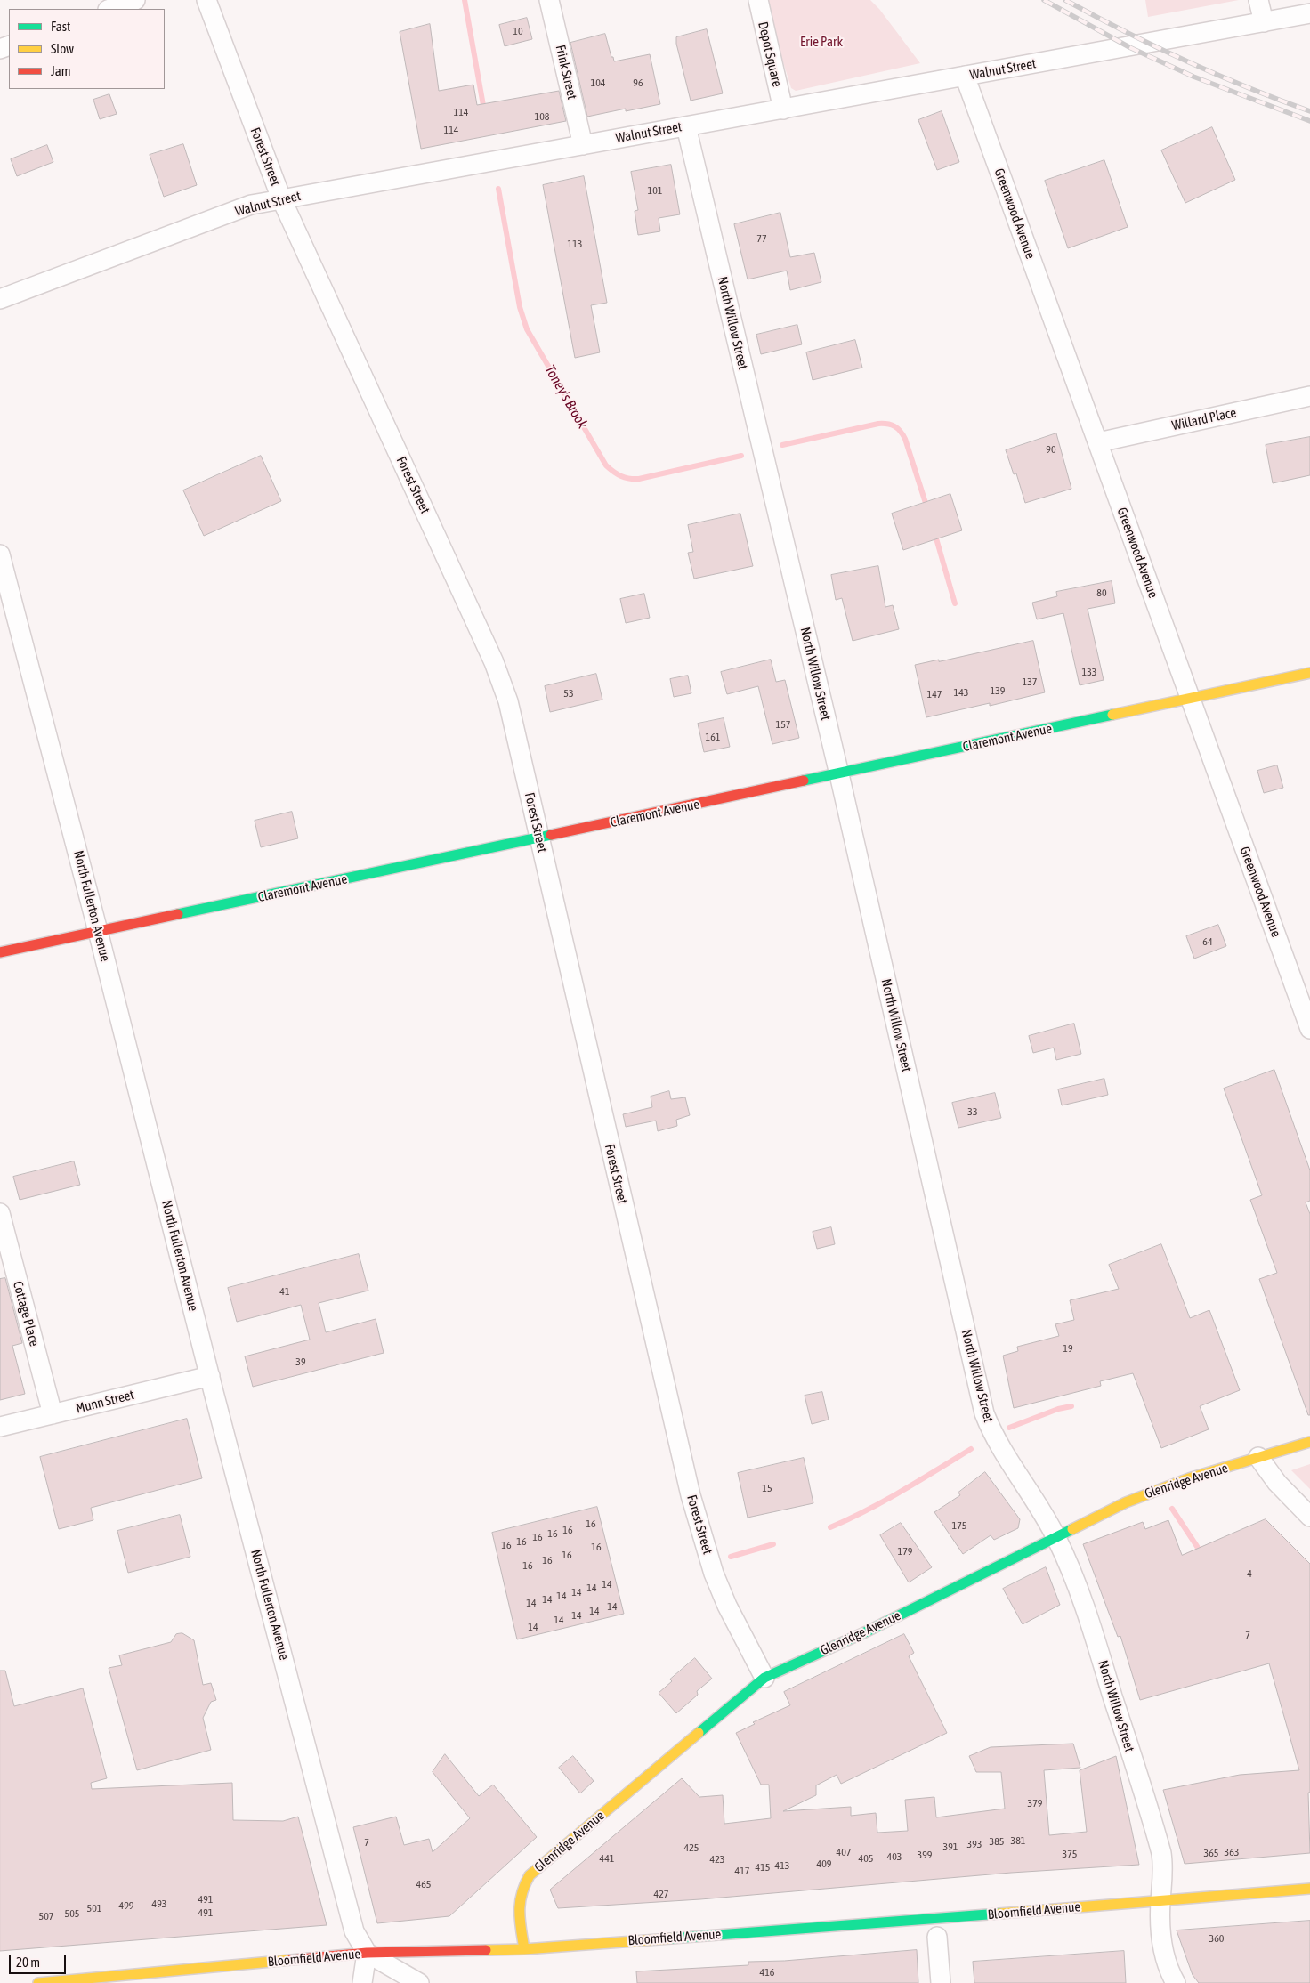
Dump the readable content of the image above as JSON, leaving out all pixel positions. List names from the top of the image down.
{
  "streets": {
    "street": [
      "Depot Square",
      "Walnut Street",
      "Frink Street",
      "Forest Street",
      "Greenwood Avenue",
      "North Willow Street",
      "Willard Place",
      "Claremont Avenue",
      "North Fullerton Avenue",
      "Cottage Place",
      "Munn Street",
      "Glenridge Avenue",
      "Bloomfield Avenue"
    ]
  },
  "crossings": [
    ["Depot Square", "Walnut Street"],
    ["Walnut Street", "Frink Street"],
    ["Walnut Street", "Forest Street"],
    ["Walnut Street", "Greenwood Avenue"],
    ["Walnut Street", "North Willow Street"],
    ["Forest Street", "Claremont Avenue"],
    ["Forest Street", "Glenridge Avenue"],
    ["Greenwood Avenue", "Willard Place"],
    ["Greenwood Avenue", "Claremont Avenue"],
    ["North Willow Street", "Claremont Avenue"],
    ["North Willow Street", "Glenridge Avenue"],
    ["North Willow Street", "Bloomfield Avenue"],
    ["Claremont Avenue", "North Fullerton Avenue"],
    ["North Fullerton Avenue", "Munn Street"],
    ["North Fullerton Avenue", "Bloomfield Avenue"],
    ["Cottage Place", "Munn Street"],
    ["Glenridge Avenue", "Bloomfield Avenue"]
  ],
  "water": ["Toney's Brook"],
  "parks": ["Erie Park"],
  "house_numbers": [
    "10",
    "104",
    "96",
    "114",
    "108",
    "114",
    "101",
    "77",
    "113",
    "90",
    "80",
    "133",
    "137",
    "139",
    "143",
    "53",
    "147",
    "157",
    "161",
    "64",
    "33",
    "41",
    "19",
    "39",
    "15",
    "16",
    "175",
    "16",
    "16",
    "16",
    "16",
    "16",
    "16",
    "179",
    "16",
    "16",
    "16",
    "4",
    "14",
    "14",
    "14",
    "14",
    "14",
    "14",
    "14",
    "14",
    "14",
    "14",
    "14",
    "7",
    "379",
    "381",
    "385",
    "7",
    "393",
    "391",
    "425",
    "407",
    "363",
    "365",
    "375",
    "399",
    "403",
    "441",
    "405",
    "423",
    "409",
    "413",
    "415",
    "417",
    "465",
    "427",
    "491",
    "493",
    "499",
    "501",
    "491",
    "505",
    "507",
    "360",
    "416"
  ],
  "legend": ["Fast", "Slow", "Jam"],
  "scale_bar": "20 m"
}
